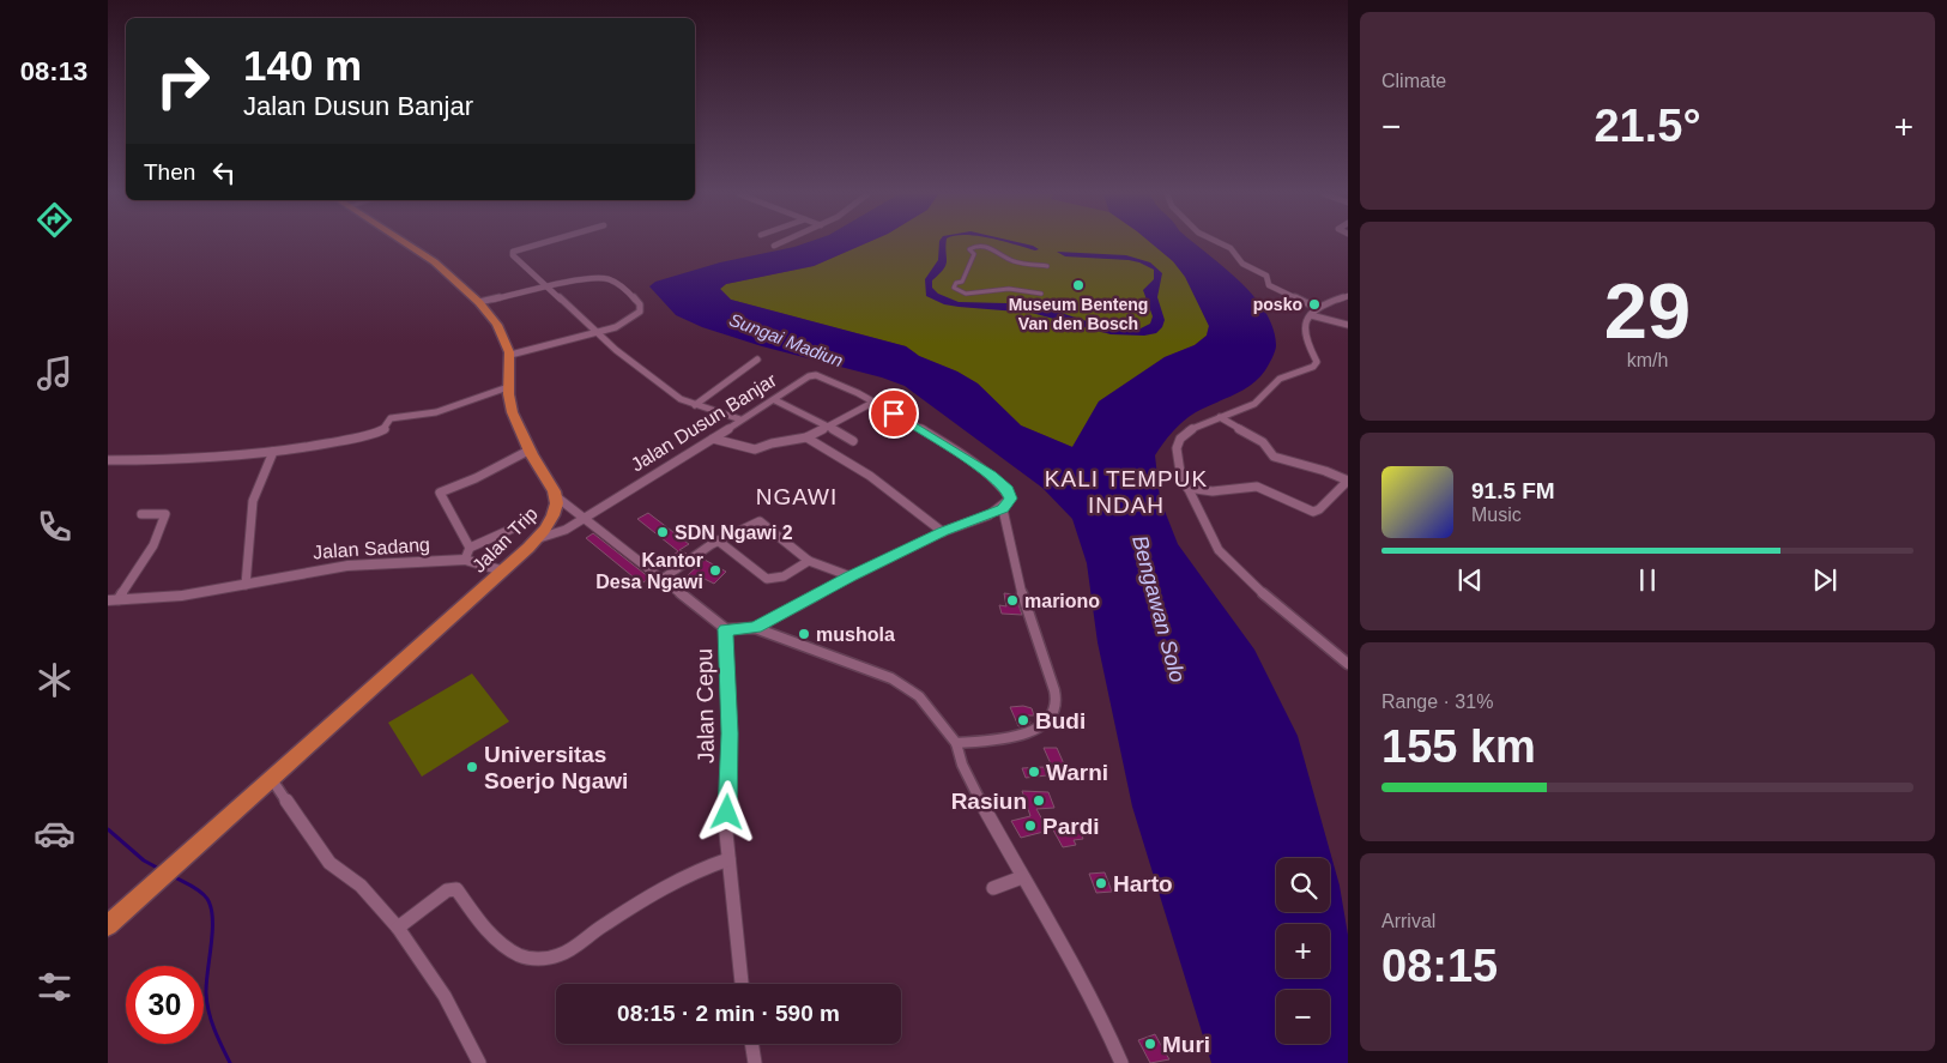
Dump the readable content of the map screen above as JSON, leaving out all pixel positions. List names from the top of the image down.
{
  "streets": {
    "highway": ["Jalan Trip"],
    "main road": ["Jalan Sadang"],
    "street": ["Jalan Dusun Banjar", "Jalan Cepu"]
  },
  "crossings": [
    ["Jalan Dusun Banjar", "Jalan Trip"],
    ["Jalan Dusun Banjar", "Jalan Cepu"],
    ["Jalan Trip", "Jalan Sadang"],
    ["Jalan Trip", "Jalan Cepu"]
  ],
  "districts": ["KALI TEMPUK INDAH", "NGAWI"],
  "water": ["Sungai Madiun", "Bengawan Solo"],
  "places": [
    "Museum Benteng Van den Bosch",
    "posko",
    "SDN Ngawi 2",
    "Kantor Desa Ngawi",
    "mariono",
    "mushola",
    "Budi",
    "Universitas Soerjo Ngawi",
    "Warni",
    "Rasiun",
    "Pardi",
    "Harto",
    "Muri"
  ],
  "page": {
    "tabs": "08:13",
    "tile": [
      "Climate",
      ["29", "km/h"],
      ["Range · 31%", "155 km"],
      ["Arrival", "08:15"]
    ],
    "turn": ["140 m", "Jalan Dusun Banjar"],
    "heat": ["−", "21.5°", "+"],
    "then": "Then",
    "song": ["91.5 FM", "Music"],
    "map_buttons": ["+", "−"],
    "limit": "30",
    "trip": "08:15 · 2 min · 590 m"
  }
}
